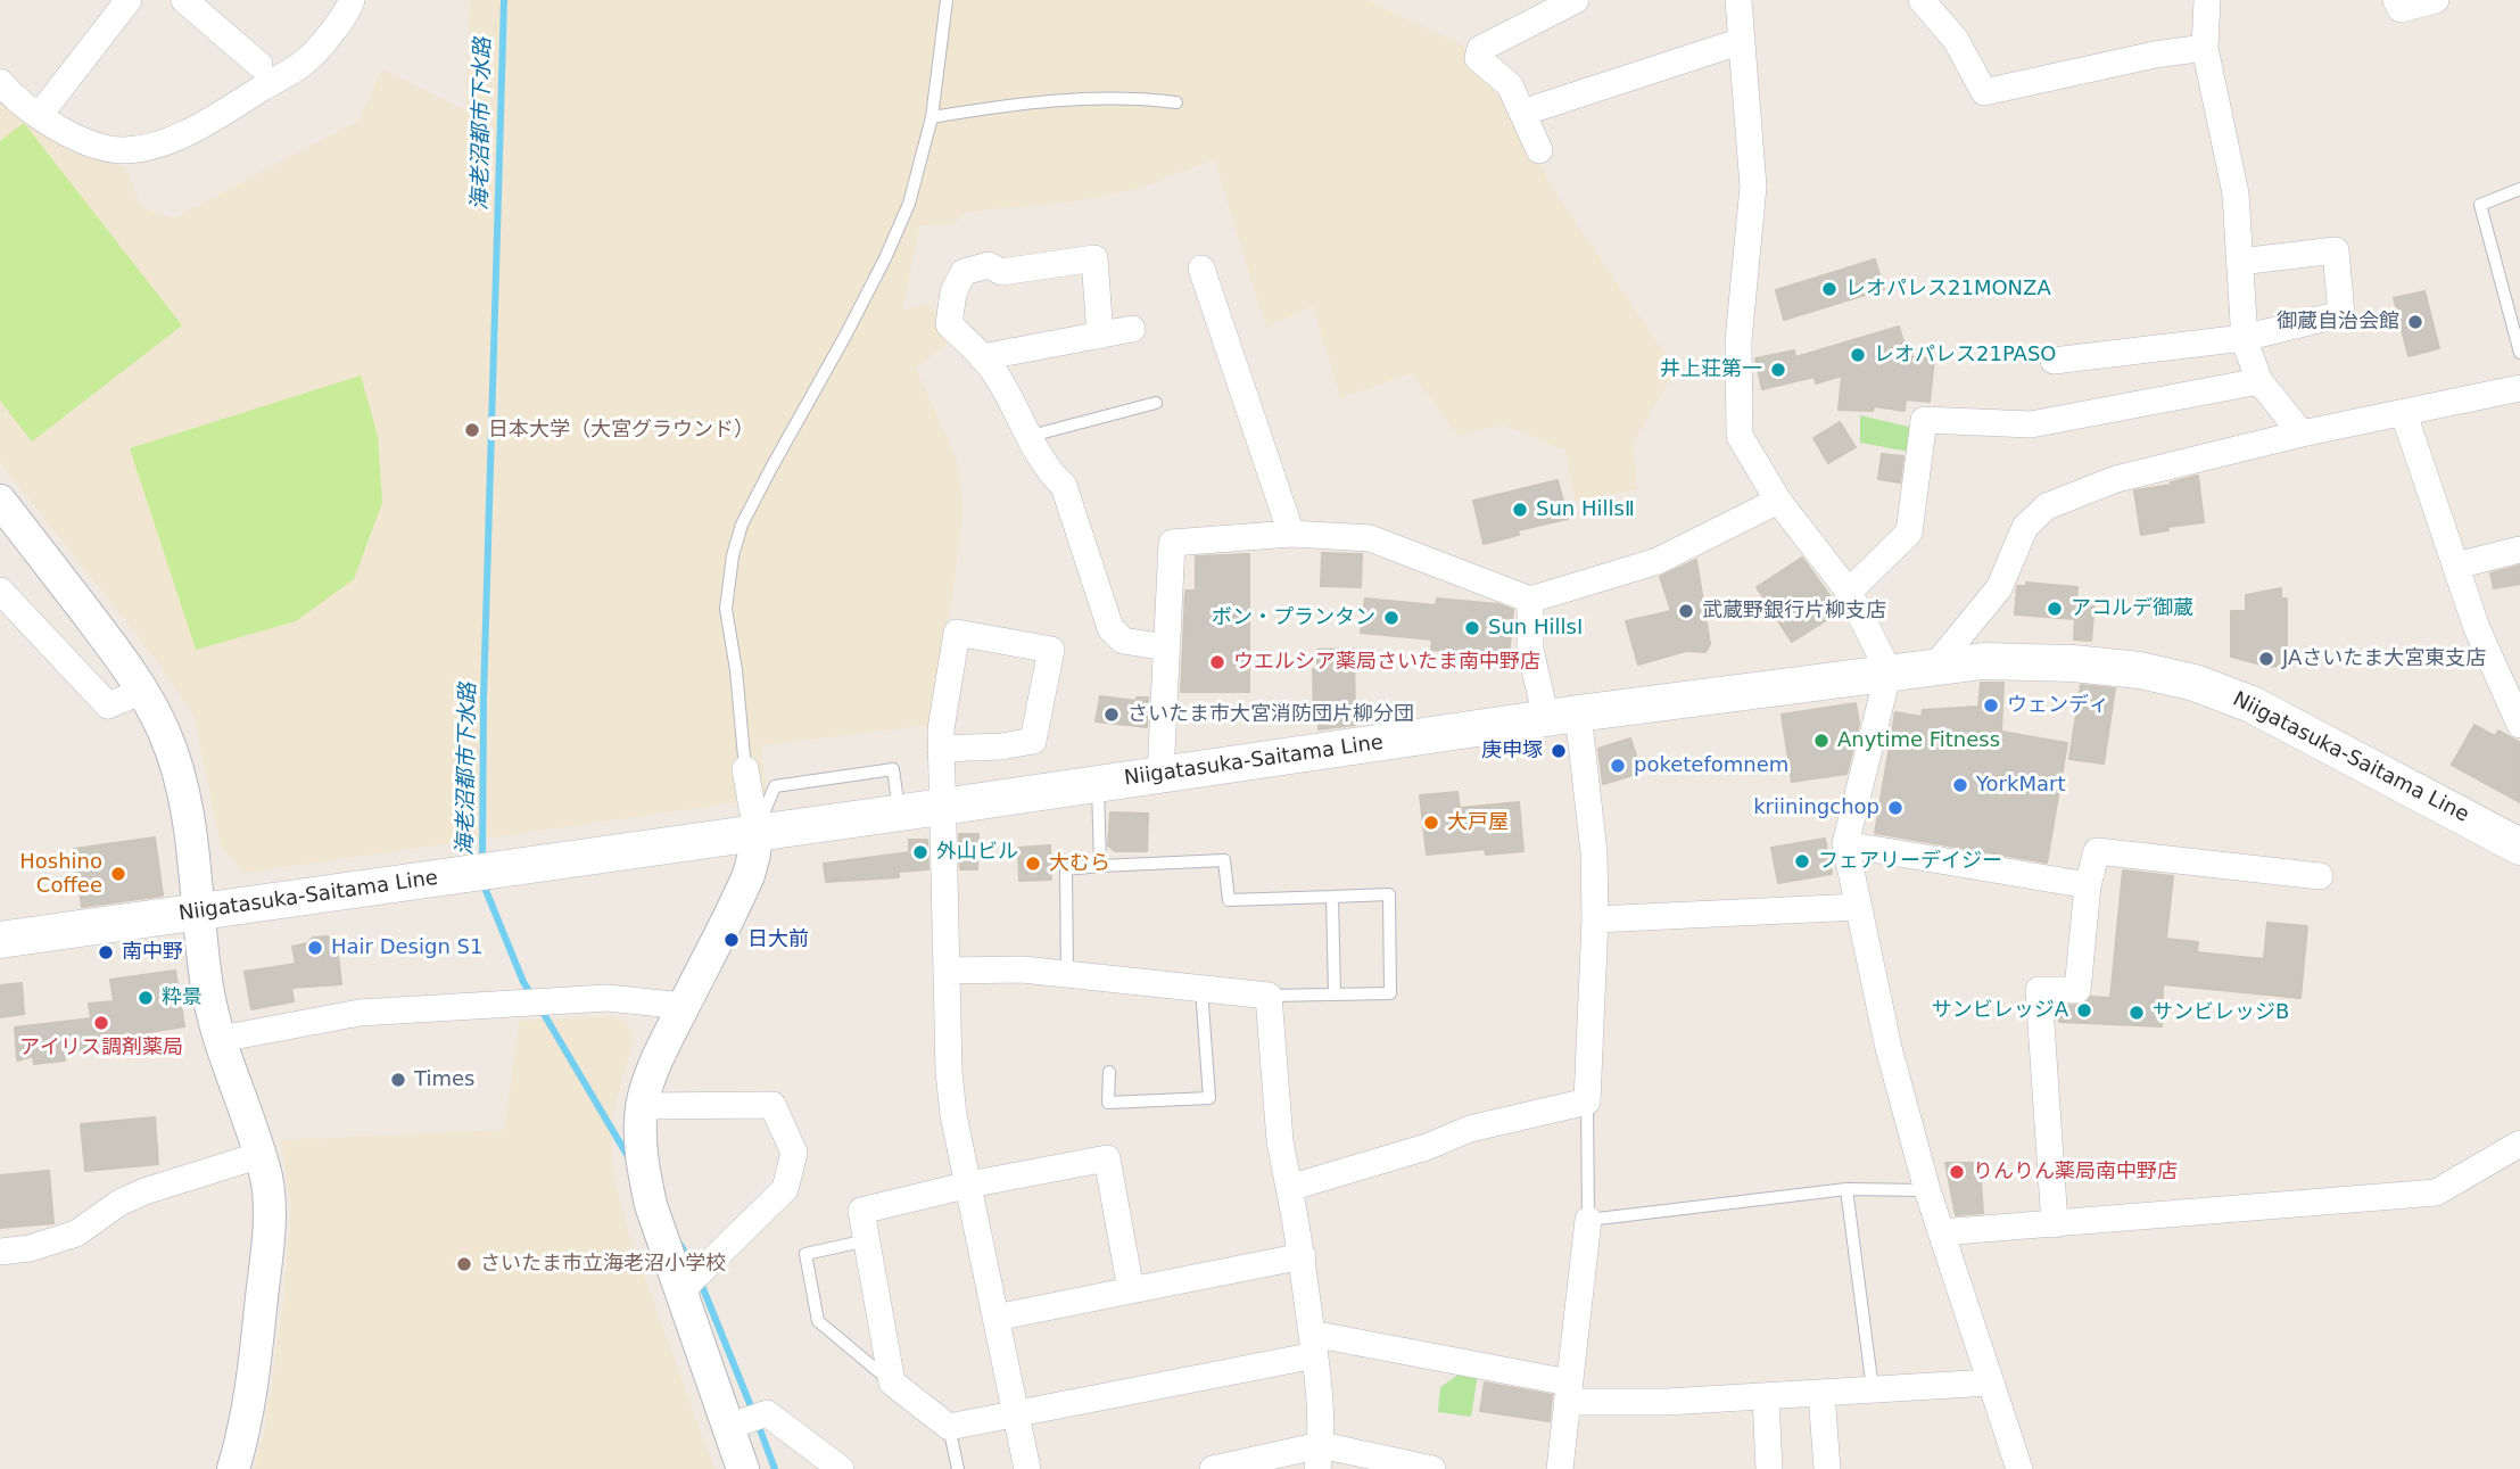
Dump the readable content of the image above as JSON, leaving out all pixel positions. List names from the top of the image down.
{
  "streets": {
    "main road": ["Niigatasuka-Saitama Line"]
  },
  "water": ["海老沼都市下水路"],
  "places": [
    "レオパレス21MONZA",
    "御蔵自治会館",
    "レオパレス21PASO",
    "井上荘第一",
    "日本大学（大宮グラウンド）",
    "Sun HillsⅡ",
    "アコルデ御蔵",
    "武蔵野銀行片柳支店",
    "ボン・プランタン",
    "Sun HillsⅠ",
    "JAさいたま大宮東支店",
    "ウエルシア薬局さいたま南中野店",
    "ウェンディ",
    "さいたま市大宮消防団片柳分団",
    "Anytime Fitness",
    "庚申塚",
    "poketefomnem",
    "YorkMart",
    "kriiningchop",
    "大戸屋",
    "外山ビル",
    "フェアリーデイジー",
    "大むら",
    "Hoshino Coffee",
    "日大前",
    "Hair Design S1",
    "南中野",
    "粋景",
    "サンビレッジA",
    "サンビレッジB",
    "アイリス調剤薬局",
    "Times",
    "りんりん薬局南中野店",
    "さいたま市立海老沼小学校"
  ]
}
